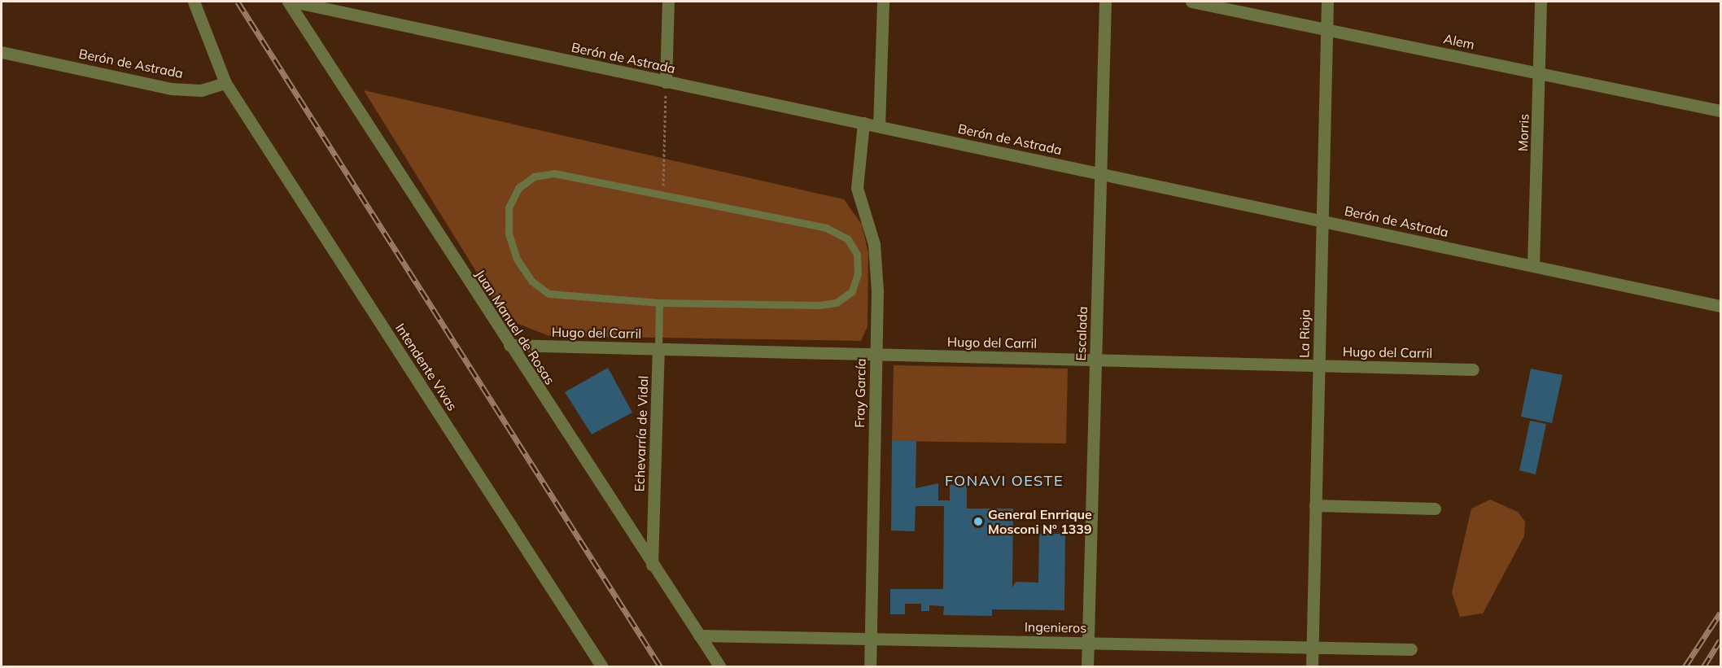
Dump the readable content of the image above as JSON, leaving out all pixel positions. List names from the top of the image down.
{
  "streets": {
    "street": [
      "Alem",
      "Berón de Astrada",
      "Morris",
      "Juan Manuel de Rosas",
      "Hugo del Carril",
      "Escalada",
      "La Rioja",
      "Intendente Vivas",
      "Fray García",
      "Echevarría de Vidal",
      "Ingenieros"
    ]
  },
  "crossings": [
    ["Alem", "Morris"],
    ["Alem", "La Rioja"],
    ["Berón de Astrada", "Morris"],
    ["Berón de Astrada", "Escalada"],
    ["Berón de Astrada", "La Rioja"],
    ["Berón de Astrada", "Intendente Vivas"],
    ["Berón de Astrada", "Fray García"],
    ["Juan Manuel de Rosas", "Hugo del Carril"],
    ["Juan Manuel de Rosas", "Echevarría de Vidal"],
    ["Juan Manuel de Rosas", "Ingenieros"],
    ["Hugo del Carril", "Escalada"],
    ["Hugo del Carril", "La Rioja"],
    ["Hugo del Carril", "Fray García"],
    ["Hugo del Carril", "Echevarría de Vidal"],
    ["Escalada", "Ingenieros"],
    ["La Rioja", "Ingenieros"],
    ["Fray García", "Ingenieros"]
  ],
  "districts": ["FONAVI OESTE"],
  "places": ["General Enrrique Mosconi Nº 1339"]
}
